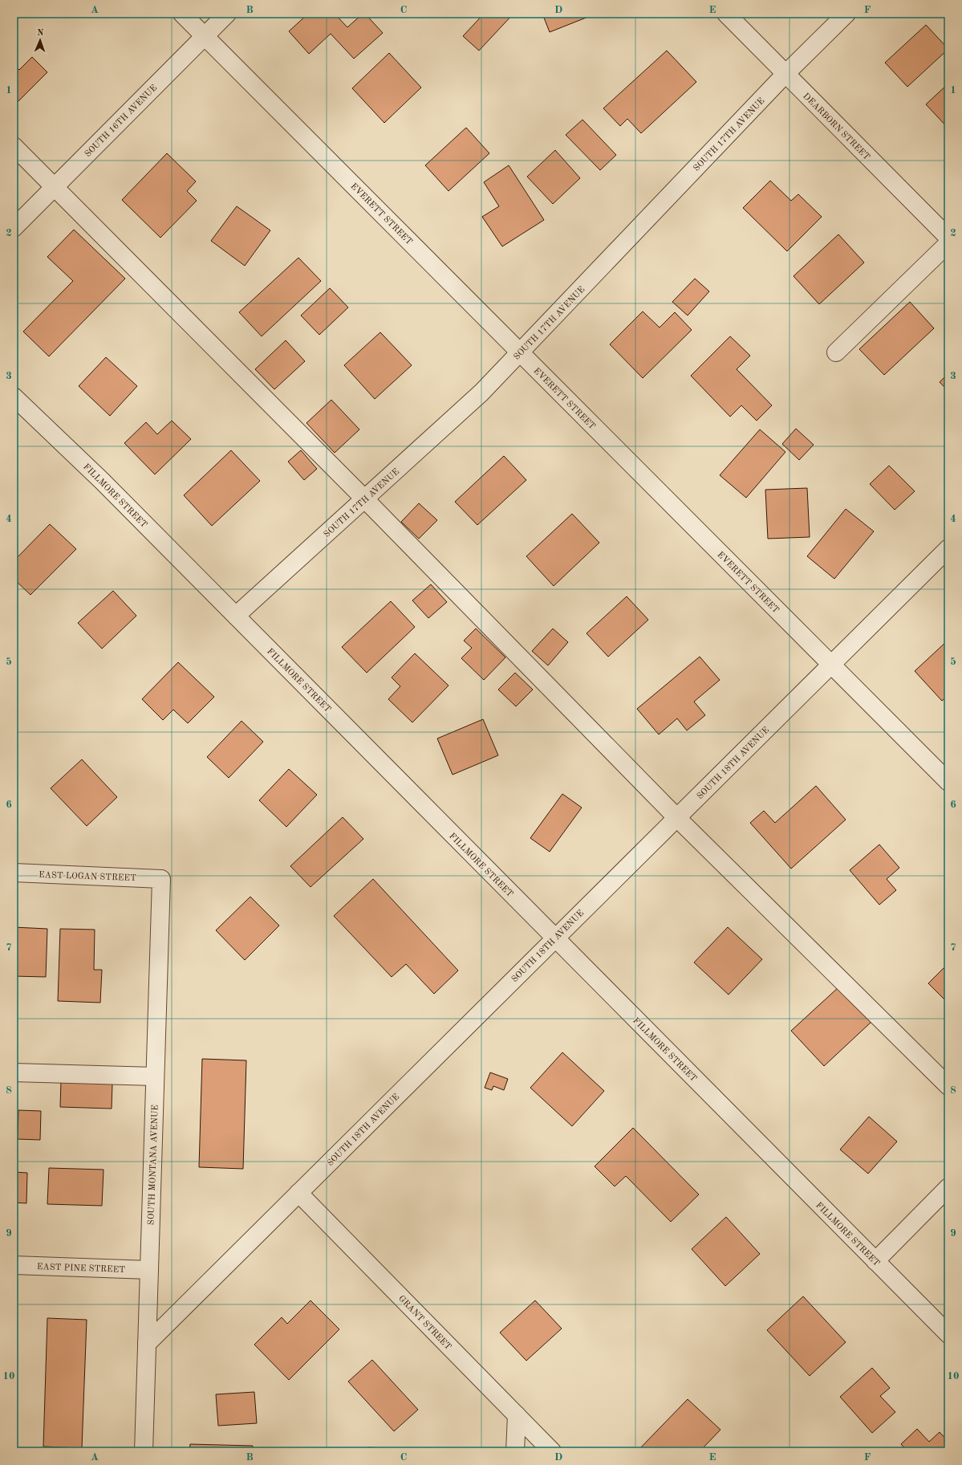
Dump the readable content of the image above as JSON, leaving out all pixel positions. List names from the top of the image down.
{
  "streets": {
    "street": [
      "SOUTH 16TH AVENUE",
      "DEARBORN STREET",
      "SOUTH 17TH AVENUE",
      "EVERETT STREET",
      "FILLMORE STREET",
      "SOUTH 18TH AVENUE",
      "EAST LOGAN STREET",
      "SOUTH MONTANA AVENUE",
      "EAST PINE STREET",
      "GRANT STREET"
    ]
  },
  "crossings": [
    ["SOUTH 16TH AVENUE", "EVERETT STREET"],
    ["DEARBORN STREET", "SOUTH 17TH AVENUE"],
    ["SOUTH 17TH AVENUE", "EVERETT STREET"],
    ["SOUTH 17TH AVENUE", "FILLMORE STREET"],
    ["EVERETT STREET", "SOUTH 18TH AVENUE"],
    ["FILLMORE STREET", "SOUTH 18TH AVENUE"],
    ["SOUTH 18TH AVENUE", "SOUTH MONTANA AVENUE"],
    ["SOUTH 18TH AVENUE", "GRANT STREET"],
    ["EAST LOGAN STREET", "SOUTH MONTANA AVENUE"],
    ["SOUTH MONTANA AVENUE", "EAST PINE STREET"]
  ],
  "north": "top",
  "grid": {
    "columns": [
      "A",
      "B",
      "C",
      "D",
      "E",
      "F"
    ],
    "rows": [
      "1",
      "2",
      "3",
      "4",
      "5",
      "6",
      "7",
      "8",
      "9",
      "10"
    ]
  }
}
